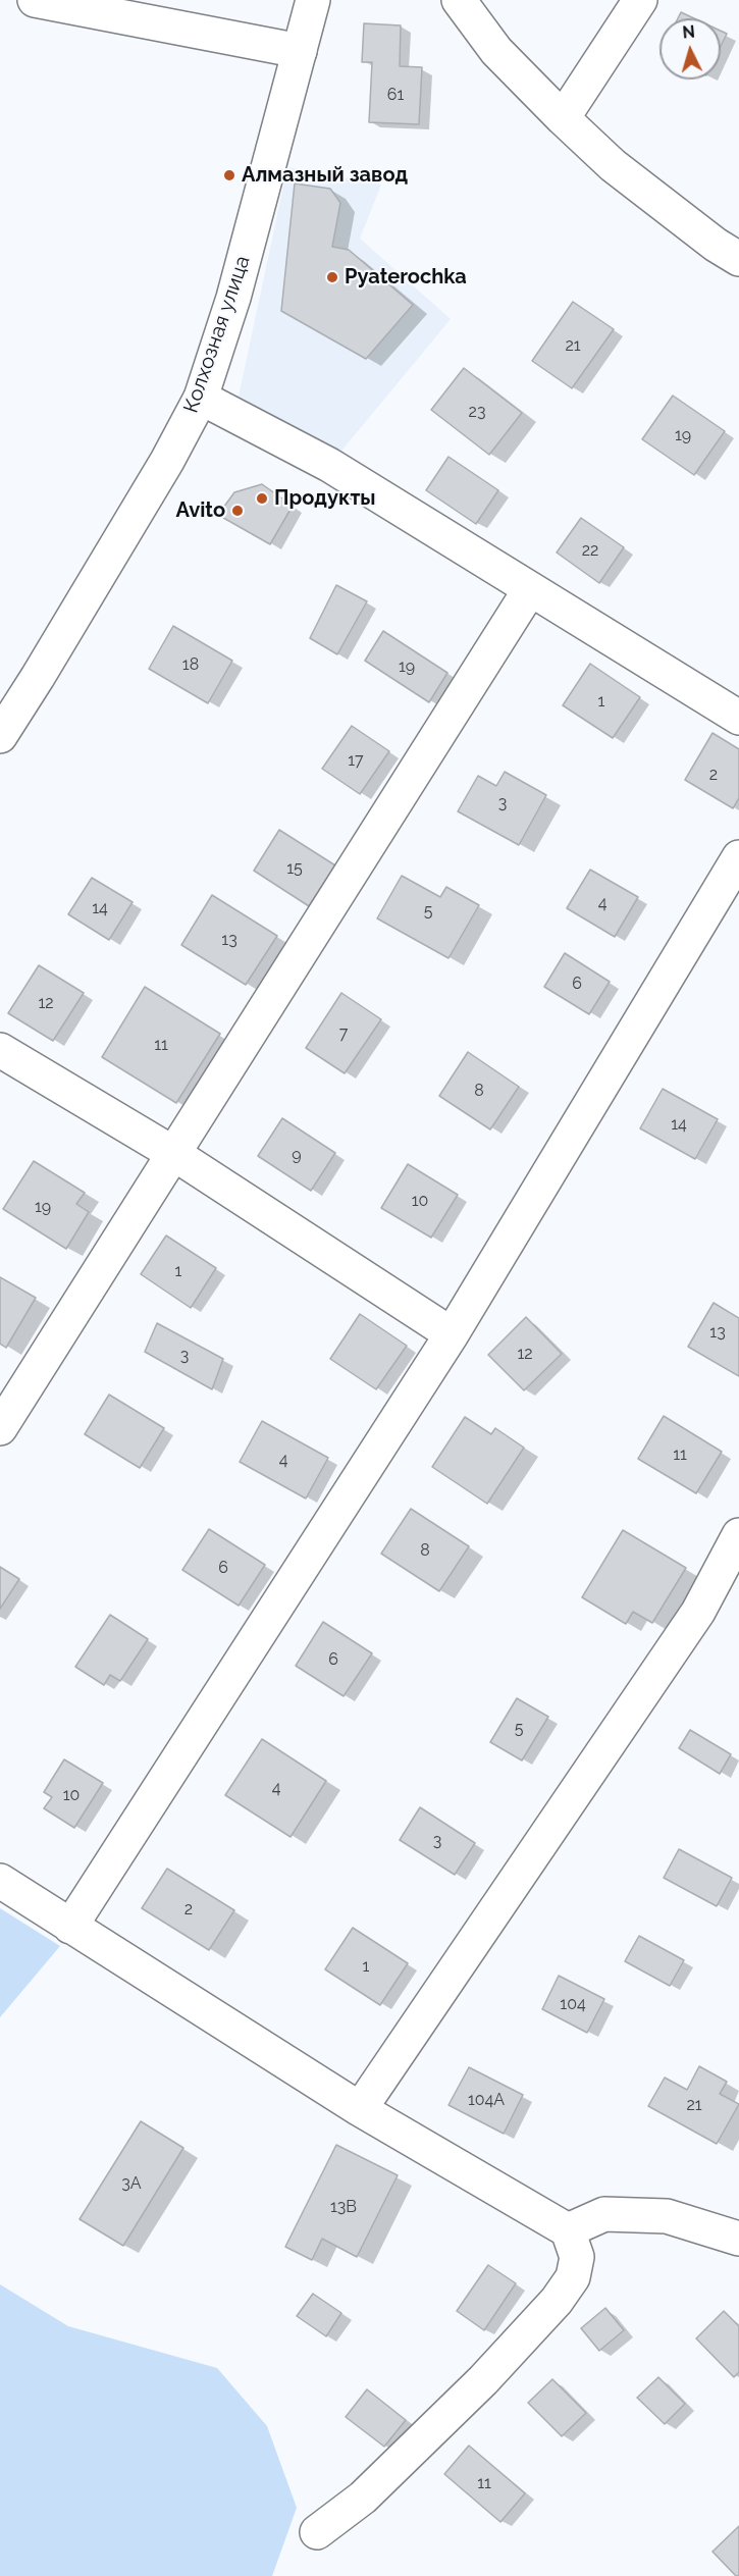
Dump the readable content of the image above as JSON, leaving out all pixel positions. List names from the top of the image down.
{
  "streets": {
    "street": ["Колхозная улица"]
  },
  "places": [
    "Алмазный завод",
    "Pyaterochka",
    "Продукты",
    "Avito"
  ],
  "house_numbers": [
    "61",
    "21",
    "23",
    "19",
    "22",
    "18",
    "19",
    "1",
    "17",
    "2",
    "3",
    "15",
    "4",
    "14",
    "5",
    "13",
    "6",
    "12",
    "7",
    "11",
    "8",
    "14",
    "9",
    "10",
    "19",
    "1",
    "13",
    "12",
    "3",
    "11",
    "4",
    "8",
    "6",
    "6",
    "5",
    "4",
    "10",
    "3",
    "2",
    "1",
    "104",
    "104А",
    "21",
    "3А",
    "13В",
    "11"
  ],
  "north": "top"
}
